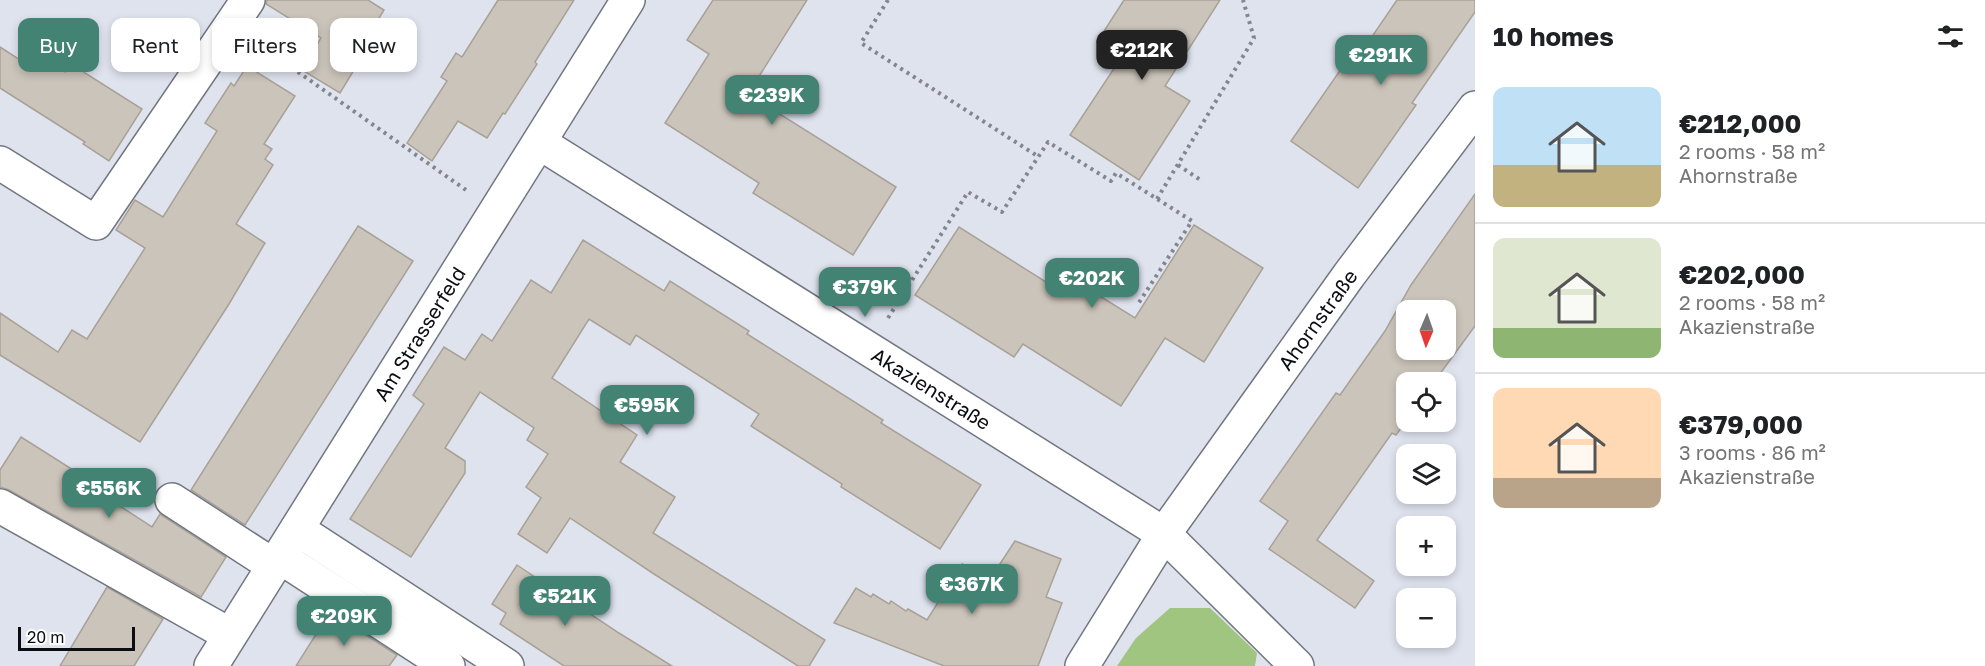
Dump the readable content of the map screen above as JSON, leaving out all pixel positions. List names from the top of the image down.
{
  "streets": {
    "street": ["Ahornstraße", "Am Strasserfeld", "Akazienstraße"]
  },
  "crossings": [
    ["Ahornstraße", "Akazienstraße"],
    ["Am Strasserfeld", "Akazienstraße"]
  ],
  "scale_bar": "20 m",
  "north": "bottom",
  "page": {
    "heading": "10 homes",
    "chip": [
      "Buy",
      "Rent",
      "Filters",
      "New"
    ],
    "price": [
      "€212K",
      "€291K",
      "€239K",
      "€202K",
      "€379K",
      "€595K",
      "€556K",
      "€367K",
      "€521K",
      "€209K"
    ],
    "list": [
      {
        "name": "€212,000",
        "note": "2 rooms · 58 m² · Ahornstraße"
      },
      {
        "name": "€202,000",
        "note": "2 rooms · 58 m² · Akazienstraße"
      },
      {
        "name": "€379,000",
        "note": "3 rooms · 86 m² · Akazienstraße"
      }
    ],
    "map_buttons": ["+", "−"],
    "scale": "20 m"
  }
}
